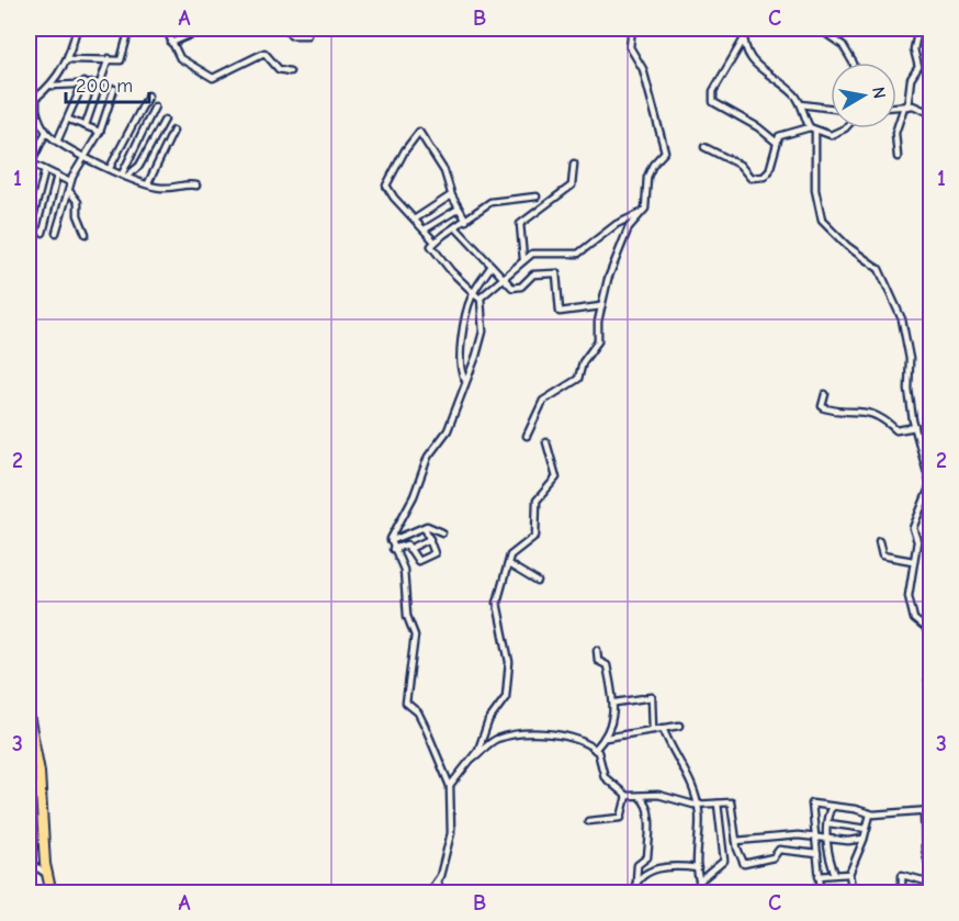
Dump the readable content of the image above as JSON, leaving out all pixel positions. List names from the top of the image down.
{
  "scale_bar": "200 m",
  "north": "right",
  "grid": {
    "columns": ["A", "B", "C"],
    "rows": ["1", "2", "3"]
  }
}
